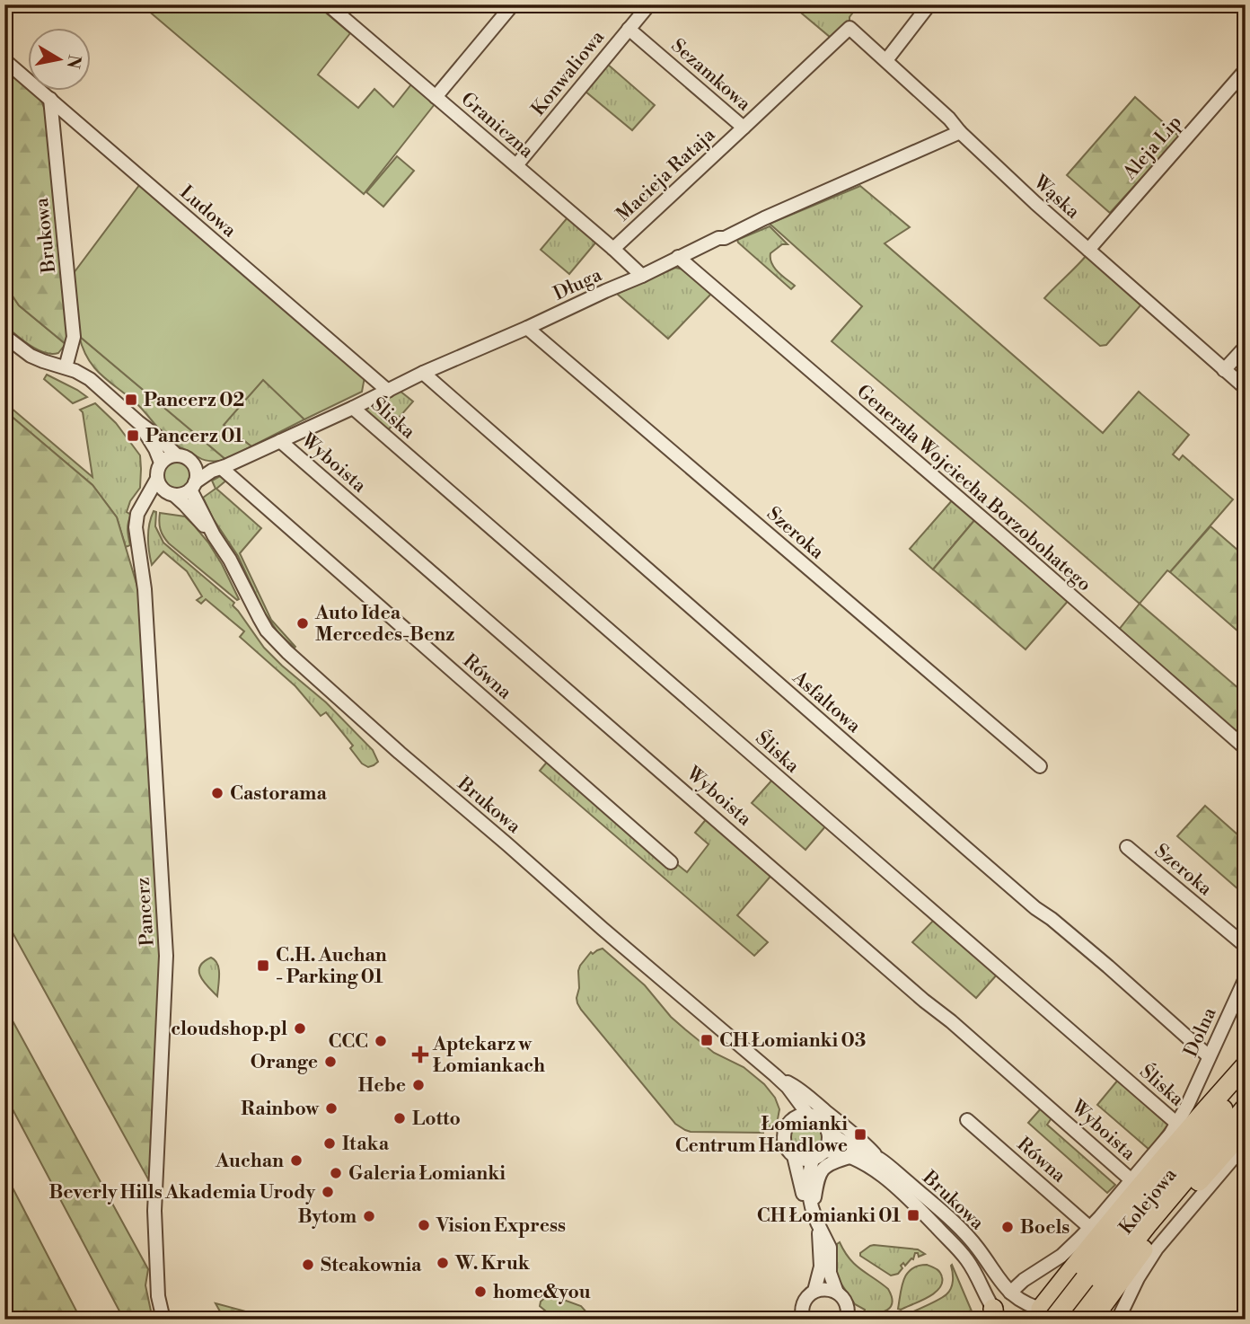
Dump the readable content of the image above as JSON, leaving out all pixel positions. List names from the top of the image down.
{
  "streets": {
    "highway": ["Kolejowa"],
    "street": [
      "Konwaliowa",
      "Sezamkowa",
      "Graniczna",
      "Aleja Lip",
      "Macieja Rataja",
      "Wąska",
      "Ludowa",
      "Brukowa",
      "Długa",
      "Śliska",
      "Wyboista",
      "Generała Wojciecha Borzobohatego",
      "Szeroka",
      "Równa",
      "Asfaltowa",
      "Pancerz",
      "Dolna"
    ]
  },
  "crossings": [
    ["Konwaliowa", "Sezamkowa"],
    ["Konwaliowa", "Graniczna"],
    ["Sezamkowa", "Macieja Rataja"],
    ["Sezamkowa", "Wąska"],
    ["Graniczna", "Macieja Rataja"],
    ["Graniczna", "Długa"],
    ["Aleja Lip", "Wąska"],
    ["Wąska", "Długa"],
    ["Ludowa", "Brukowa"],
    ["Ludowa", "Długa"],
    ["Brukowa", "Długa"],
    ["Brukowa", "Pancerz"],
    ["Brukowa", "Dolna"],
    ["Brukowa", "Kolejowa"],
    ["Długa", "Śliska"],
    ["Długa", "Wyboista"],
    ["Długa", "Generała Wojciecha Borzobohatego"],
    ["Długa", "Szeroka"],
    ["Długa", "Równa"],
    ["Długa", "Asfaltowa"],
    ["Długa", "Pancerz"],
    ["Śliska", "Dolna"],
    ["Wyboista", "Dolna"],
    ["Równa", "Dolna"],
    ["Asfaltowa", "Dolna"]
  ],
  "places": {
    "transit": [
      "Pancerz 02",
      "Pancerz 01",
      "C.H. Auchan - Parking 01",
      "CH Łomianki 03",
      "Łomianki Centrum Handlowe",
      "CH Łomianki 01"
    ],
    "other": [
      "Auto Idea Mercedes-Benz",
      "Castorama",
      "cloudshop.pl",
      "CCC",
      "Orange",
      "Hebe",
      "Rainbow",
      "Lotto",
      "Itaka",
      "Auchan",
      "Galeria Łomianki",
      "Beverly Hills Akademia Urody",
      "Bytom",
      "Vision Express",
      "Boels",
      "W. Kruk",
      "Steakownia",
      "home&you"
    ],
    "health": ["Aptekarz w Łomiankach"]
  },
  "north": "right"
}
